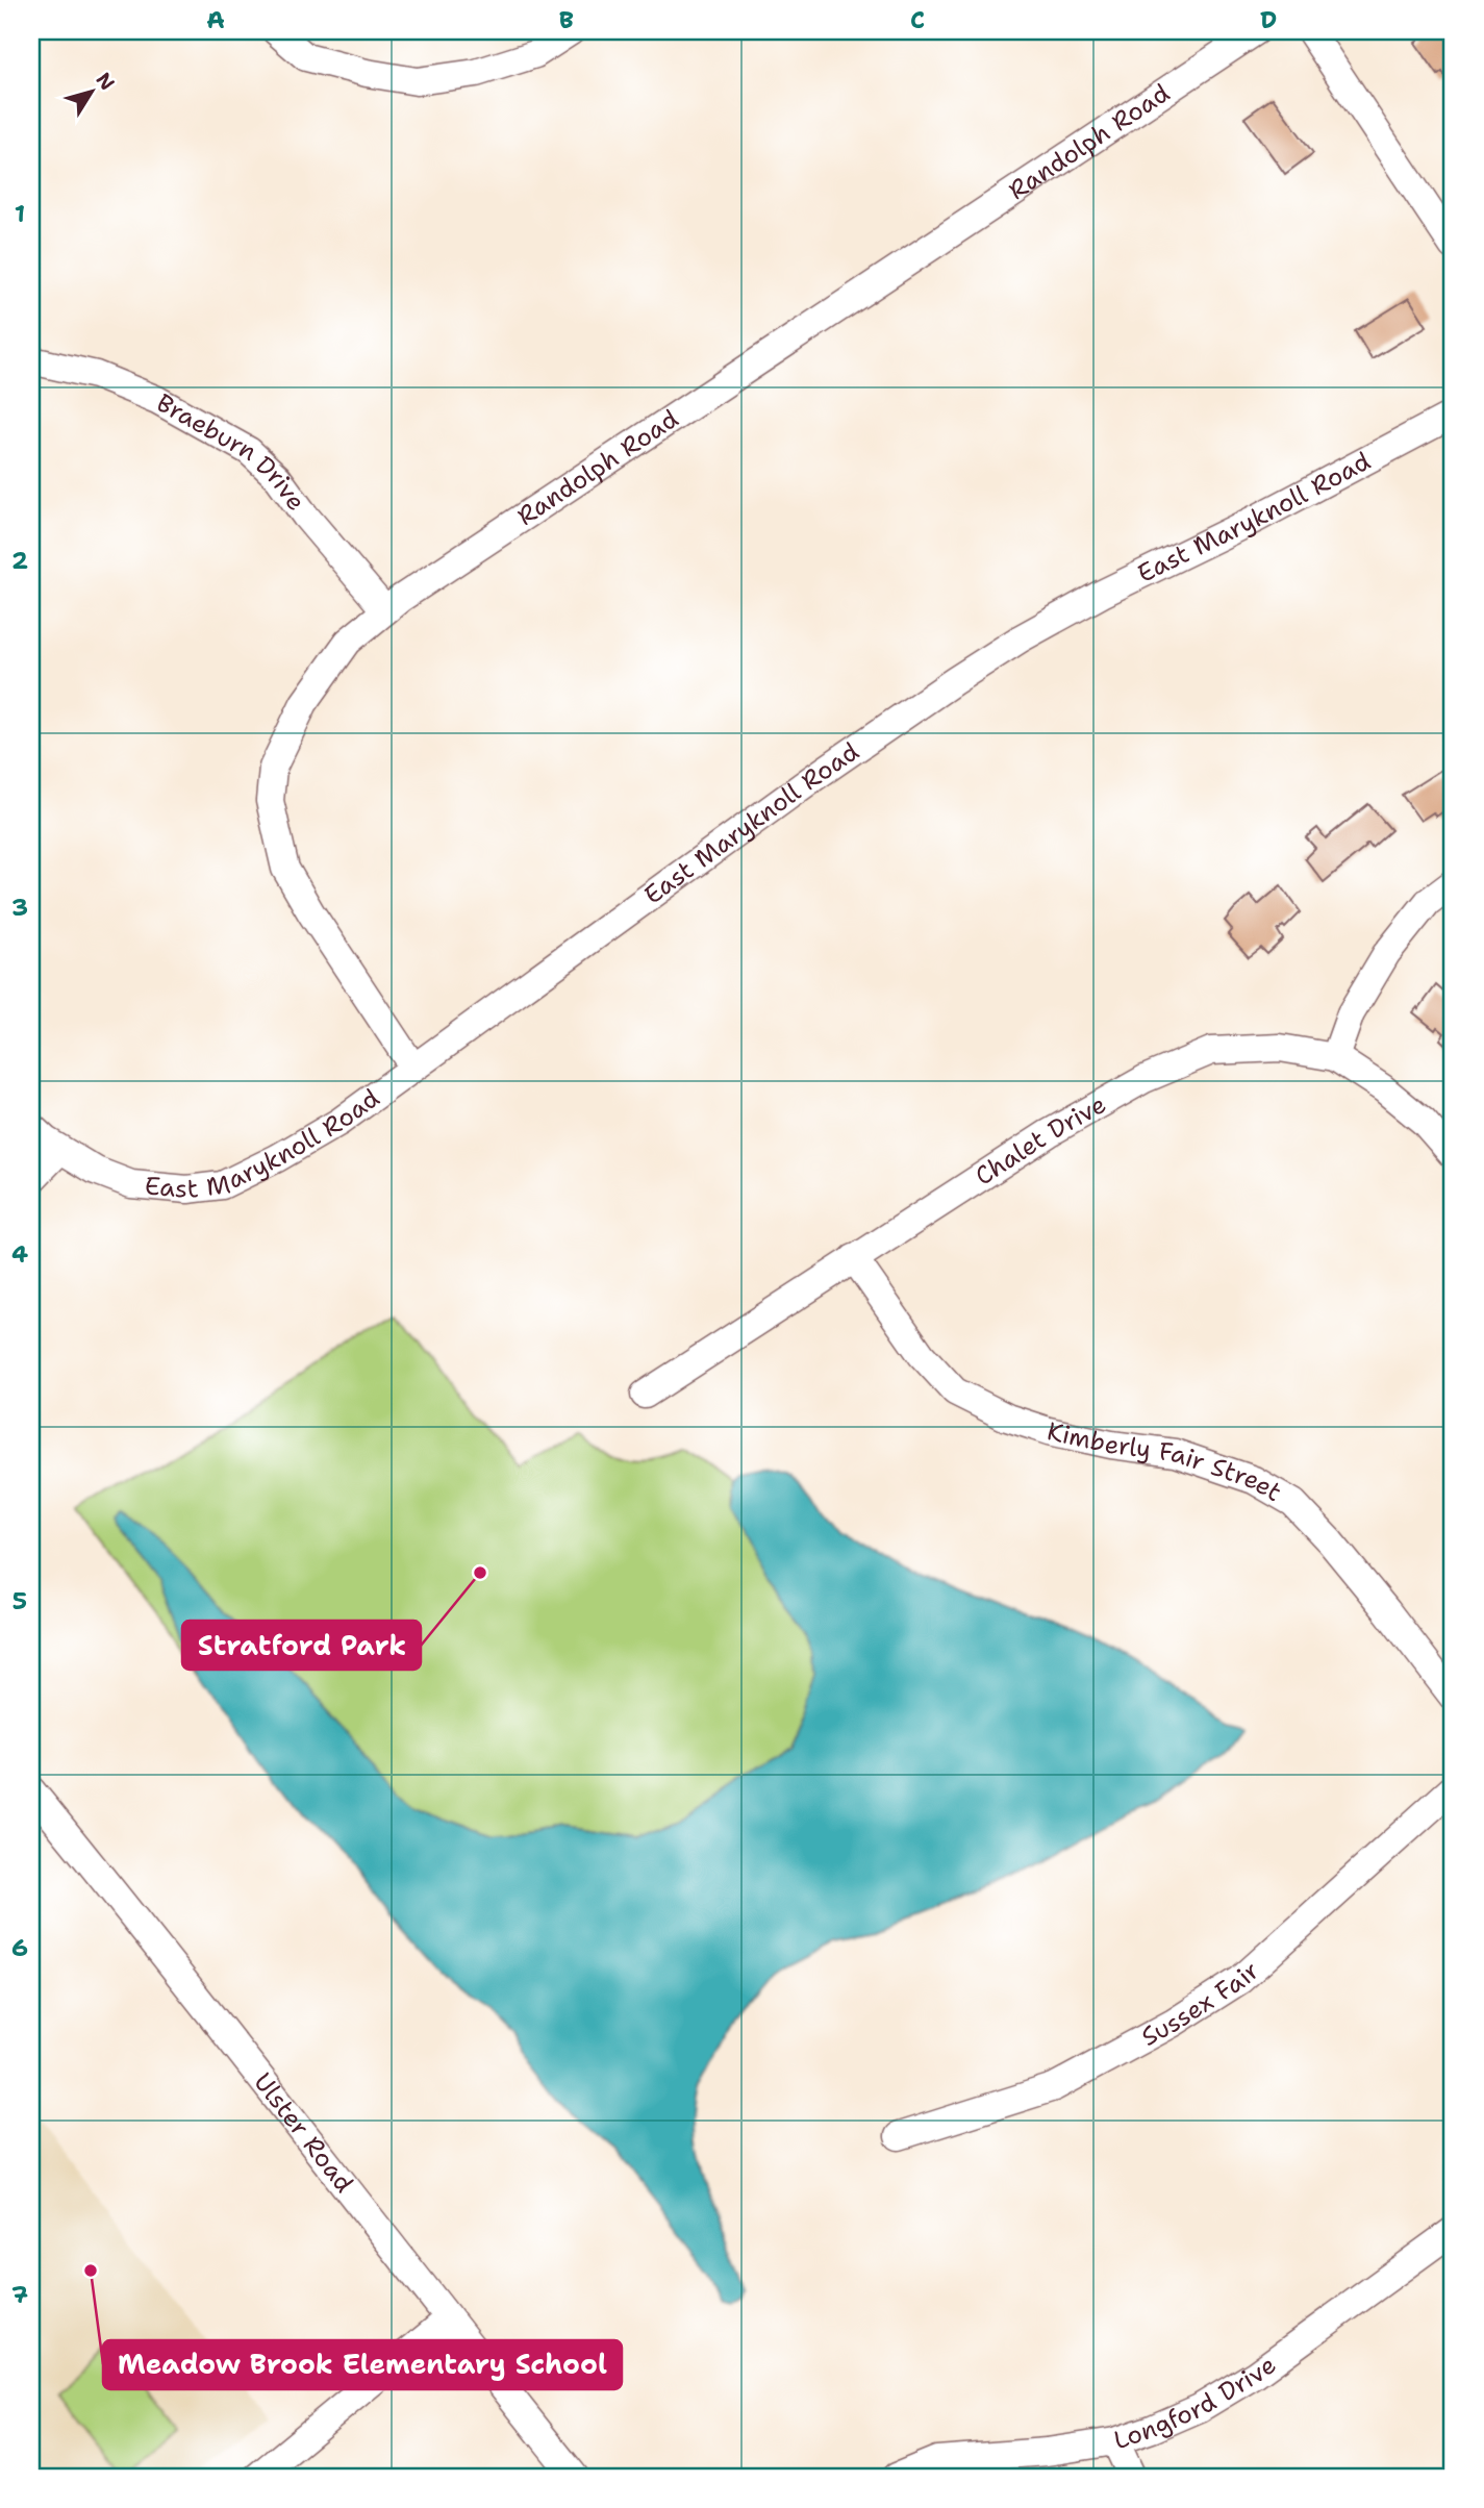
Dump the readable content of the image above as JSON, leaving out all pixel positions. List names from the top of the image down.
{
  "streets": {
    "street": [
      "Randolph Road",
      "Braeburn Drive",
      "East Maryknoll Road",
      "Chalet Drive",
      "Kimberly Fair Street",
      "Sussex Fair",
      "Ulster Road",
      "Longford Drive"
    ]
  },
  "crossings": [
    ["Randolph Road", "Braeburn Drive"],
    ["Randolph Road", "East Maryknoll Road"],
    ["Chalet Drive", "Kimberly Fair Street"]
  ],
  "places": ["Stratford Park", "Meadow Brook Elementary School"],
  "north": "top right",
  "grid": {
    "columns": [
      "A",
      "B",
      "C",
      "D"
    ],
    "rows": [
      "1",
      "2",
      "3",
      "4",
      "5",
      "6",
      "7"
    ]
  }
}
